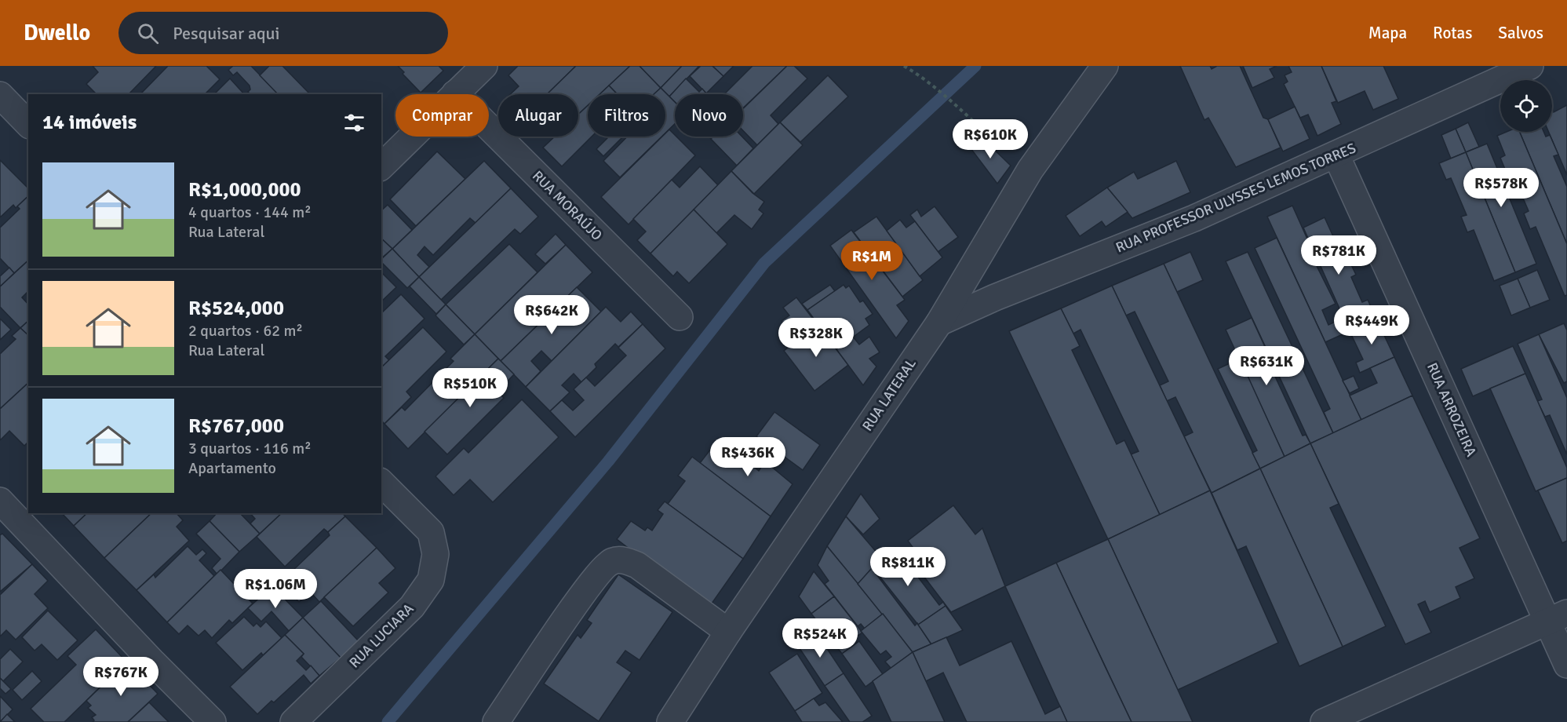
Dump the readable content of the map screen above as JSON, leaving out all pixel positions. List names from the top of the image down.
{
  "streets": {
    "street": [
      "RUA PROFESSOR ULYSSES LEMOS TORRES",
      "RUA MORAÚJO",
      "RUA LATERAL",
      "RUA ARROZEIRA",
      "RUA LUCIARA"
    ]
  },
  "crossings": [
    ["RUA PROFESSOR ULYSSES LEMOS TORRES", "RUA LATERAL"],
    ["RUA PROFESSOR ULYSSES LEMOS TORRES", "RUA ARROZEIRA"]
  ],
  "page": {
    "header": "Dwello",
    "search": "Pesquisar aqui",
    "nav": ["Mapa", "Rotas", "Salvos"],
    "chip": [
      "Comprar",
      "Alugar",
      "Filtros",
      "Novo"
    ],
    "heading": "14 imóveis",
    "price": [
      "R$610K",
      "R$578K",
      "R$781K",
      "R$1M",
      "R$642K",
      "R$449K",
      "R$328K",
      "R$631K",
      "R$510K",
      "R$436K",
      "R$811K",
      "R$1.06M",
      "R$524K",
      "R$767K"
    ],
    "list": [
      {
        "name": "R$1,000,000",
        "note": "4 quartos · 144 m² · Rua Lateral"
      },
      {
        "name": "R$524,000",
        "note": "2 quartos · 62 m² · Rua Lateral"
      },
      {
        "name": "R$767,000",
        "note": "3 quartos · 116 m² · Apartamento"
      }
    ]
  }
}
